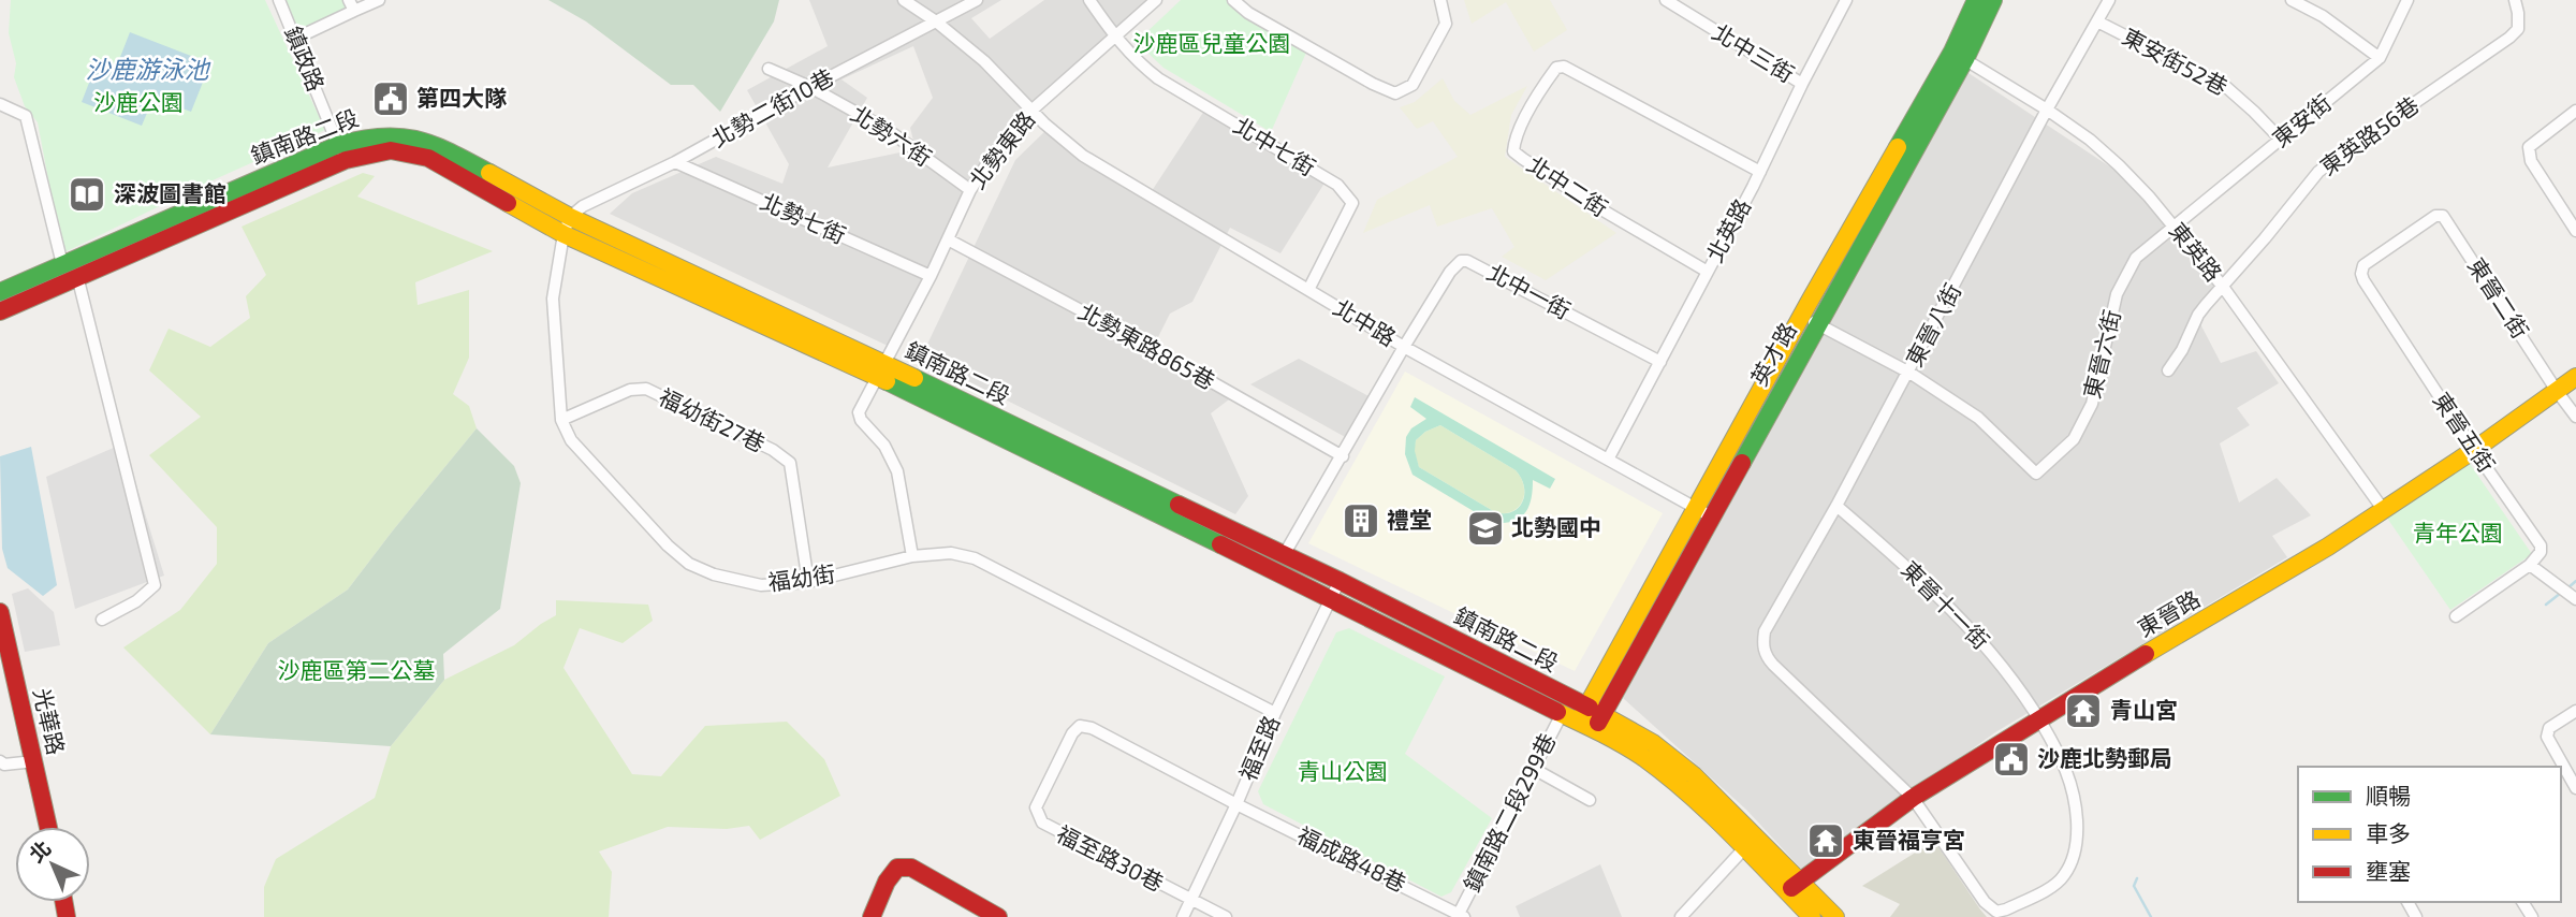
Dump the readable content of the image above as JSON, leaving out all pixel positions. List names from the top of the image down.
{
  "streets": {
    "street": [
      "北中三街",
      "鎮政路",
      "東安街52巷",
      "北勢二街10巷",
      "東安街",
      "北勢六街",
      "東英路56巷",
      "鎮南路二段",
      "北中七街",
      "北勢東路",
      "北中二街",
      "北勢七街",
      "北英路",
      "東英路",
      "北中一街",
      "東晉二街",
      "北中路",
      "東晉八街",
      "北勢東路865巷",
      "英才路",
      "東晉六街",
      "福幼街27巷",
      "東晉五街",
      "福幼街",
      "東晉十一街",
      "東晉路",
      "光華路",
      "福至路",
      "鎮南路二段299巷",
      "福至路30巷",
      "福成路48巷"
    ]
  },
  "crossings": [
    ["北中三街", "北英路"],
    ["鎮政路", "鎮南路二段"],
    ["東安街52巷", "東安街"],
    ["東安街52巷", "東晉八街"],
    ["北勢二街10巷", "北勢六街"],
    ["北勢二街10巷", "鎮南路二段"],
    ["北勢二街10巷", "北勢七街"],
    ["北勢二街10巷", "北中路"],
    ["北勢二街10巷", "福幼街"],
    ["東安街", "東英路"],
    ["東安街", "東晉六街"],
    ["北勢六街", "北勢東路"],
    ["東英路56巷", "東英路"],
    ["鎮南路二段", "北勢東路"],
    ["鎮南路二段", "北中一街"],
    ["鎮南路二段", "英才路"],
    ["鎮南路二段", "福幼街"],
    ["鎮南路二段", "東晉路"],
    ["鎮南路二段", "福至路"],
    ["鎮南路二段", "鎮南路二段299巷"],
    ["北中七街", "北勢東路"],
    ["北中七街", "北中路"],
    ["北勢東路", "北勢七街"],
    ["北勢東路", "北中路"],
    ["北勢東路", "北勢東路865巷"],
    ["北勢東路", "福幼街"],
    ["北中二街", "北英路"],
    ["北英路", "北中一街"],
    ["北英路", "北中路"],
    ["東英路", "東晉八街"],
    ["東英路", "英才路"],
    ["東英路", "東晉六街"],
    ["東英路", "東晉路"],
    ["北中一街", "北中路"],
    ["北中一街", "北勢東路865巷"],
    ["東晉二街", "東晉五街"],
    ["東晉二街", "東晉路"],
    ["北中路", "英才路"],
    ["東晉八街", "東晉六街"],
    ["東晉八街", "東晉十一街"],
    ["東晉八街", "東晉路"],
    ["福幼街27巷", "福幼街"],
    ["東晉五街", "東晉路"],
    ["福幼街", "福至路"],
    ["東晉十一街", "東晉路"],
    ["福至路", "福至路30巷"],
    ["福至路", "福成路48巷"],
    ["鎮南路二段299巷", "福成路48巷"],
    ["福至路30巷", "福成路48巷"]
  ],
  "water": ["沙鹿游泳池"],
  "parks": [
    "沙鹿區兒童公園",
    "沙鹿公園",
    "青年公園",
    "沙鹿區第二公墓",
    "青山公園"
  ],
  "places": {
    "public building": ["第四大隊", "沙鹿北勢郵局"],
    "library": ["深波圖書館"],
    "building": ["禮堂"],
    "school or university": ["北勢國中"],
    "temple": ["青山宮", "東晉福亨宮"]
  },
  "legend": ["順暢", "車多", "壅塞"],
  "north": "top left"
}
